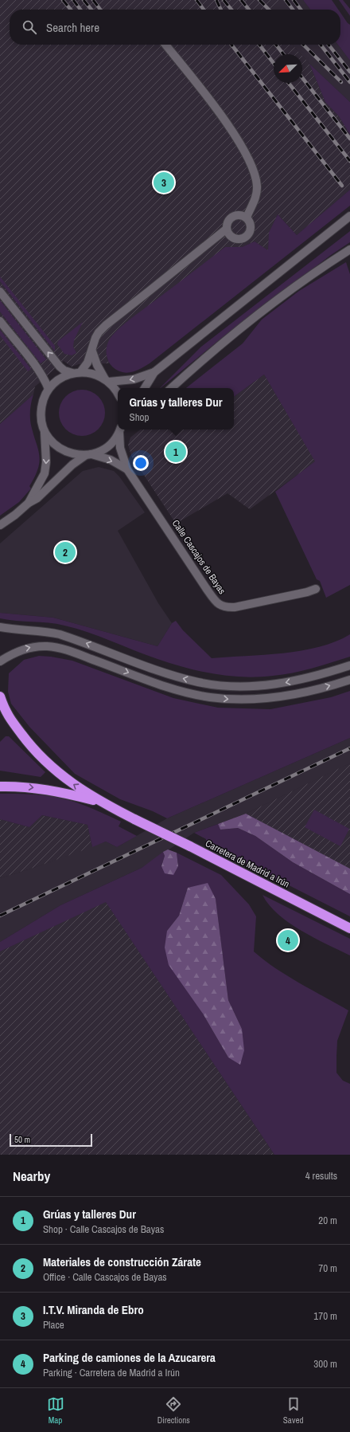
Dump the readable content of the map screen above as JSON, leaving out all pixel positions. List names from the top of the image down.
{
  "streets": {
    "highway": ["Carretera de Madrid a Irún"],
    "street": ["Calle Cascajos de Bayas"]
  },
  "scale_bar": "50 m",
  "north": "bottom left",
  "page": {
    "search": "Search here",
    "pins": [
      "3",
      "1",
      "2",
      "4"
    ],
    "popup": ["Grúas y talleres Dur", "Shop"],
    "scale": "50 m",
    "heading": ["Nearby", "4 results"],
    "list": [
      {
        "mark": "1",
        "name": "Grúas y talleres Dur",
        "note": "Shop · Calle Cascajos de Bayas",
        "value": "20 m"
      },
      {
        "mark": "2",
        "name": "Materiales de construcción Zárate",
        "note": "Office · Calle Cascajos de Bayas",
        "value": "70 m"
      },
      {
        "mark": "3",
        "name": "I.T.V. Miranda de Ebro",
        "note": "Place",
        "value": "170 m"
      },
      {
        "mark": "4",
        "name": "Parking de camiones de la Azucarera",
        "note": "Parking · Carretera de Madrid a Irún",
        "value": "300 m"
      }
    ],
    "nav": ["Map", "Directions", "Saved"]
  }
}
